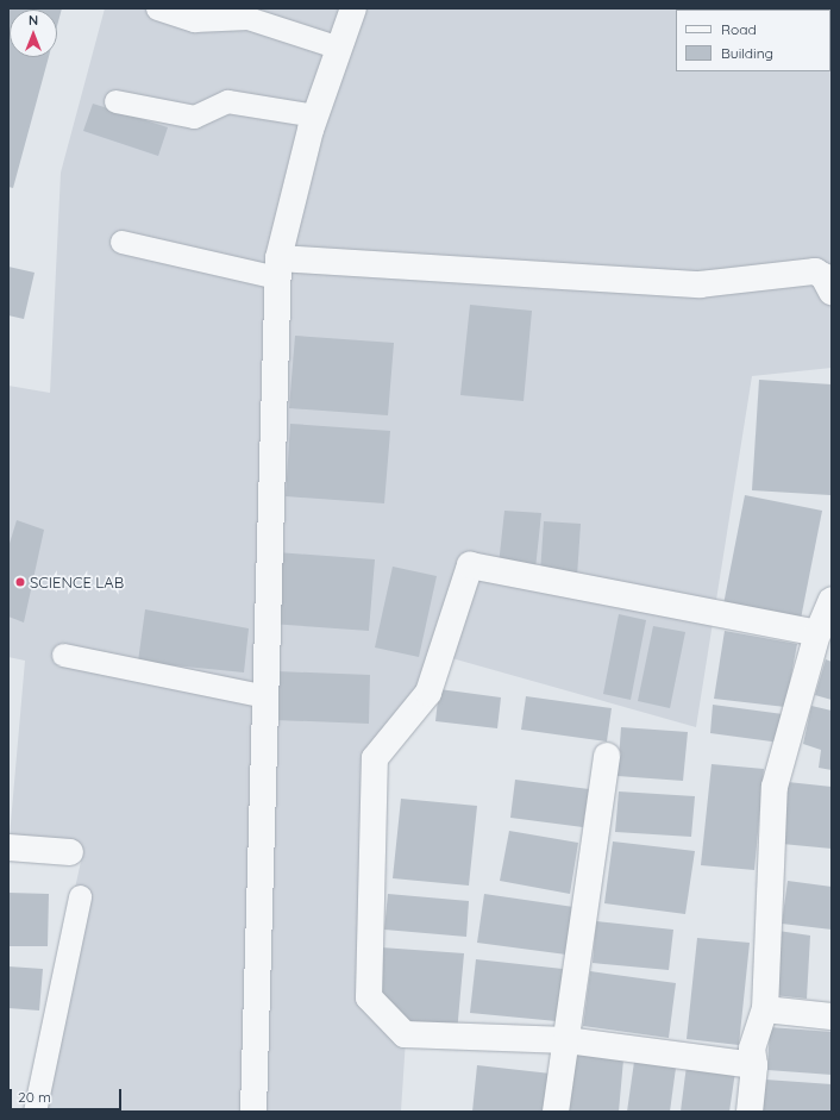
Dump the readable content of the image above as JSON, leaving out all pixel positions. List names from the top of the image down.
{
  "places": ["SCIENCE LAB"],
  "legend": ["Road", "Building"],
  "scale_bar": "20 m",
  "north": "top"
}
